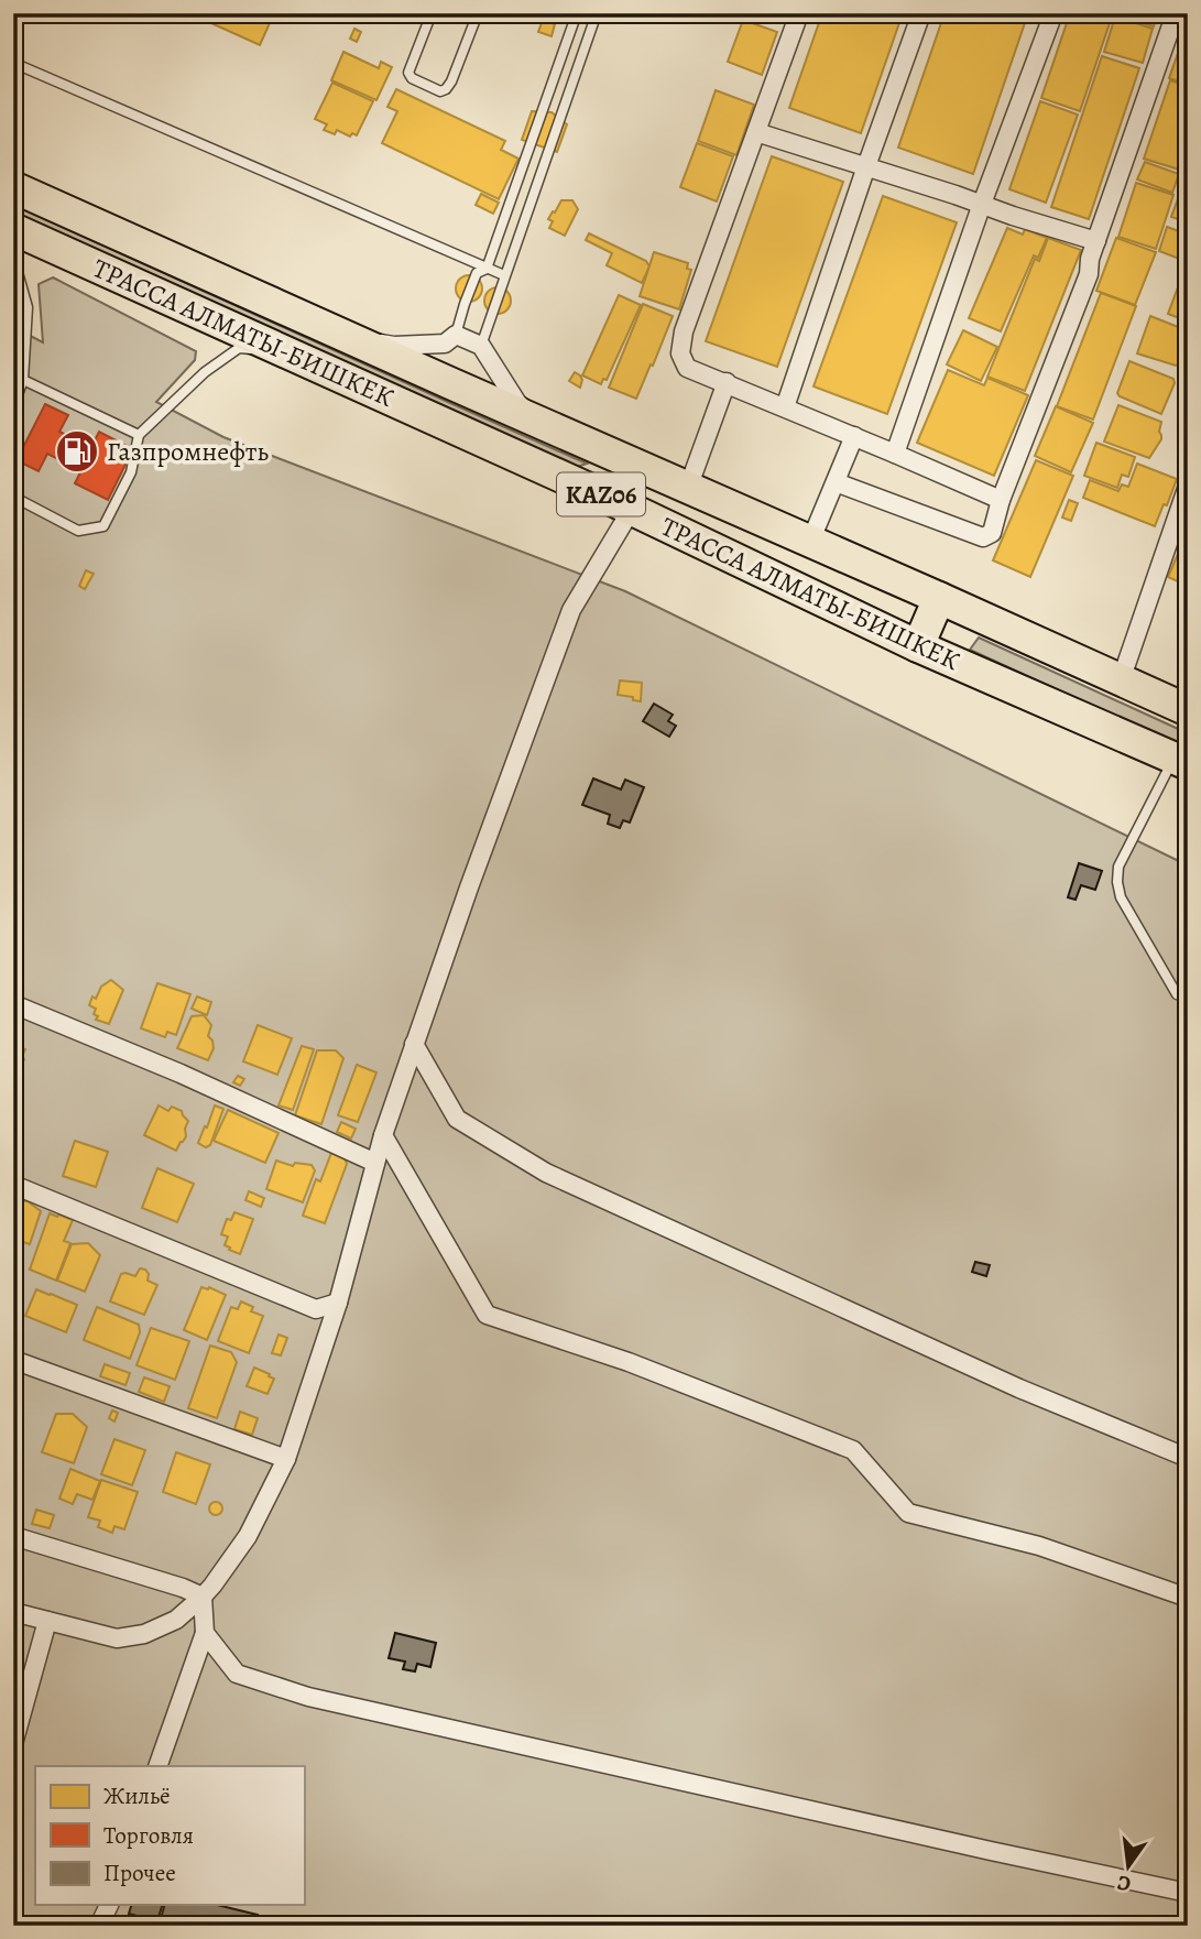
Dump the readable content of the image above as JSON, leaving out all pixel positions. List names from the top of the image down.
{
  "streets": {
    "highway": ["ТРАССА АЛМАТЫ-БИШКЕК", "KАZ06"]
  },
  "places": {
    "fuel station": ["Газпромнефть"]
  },
  "legend": ["Жильё", "Торговля", "Прочее"],
  "north": "bottom"
}
